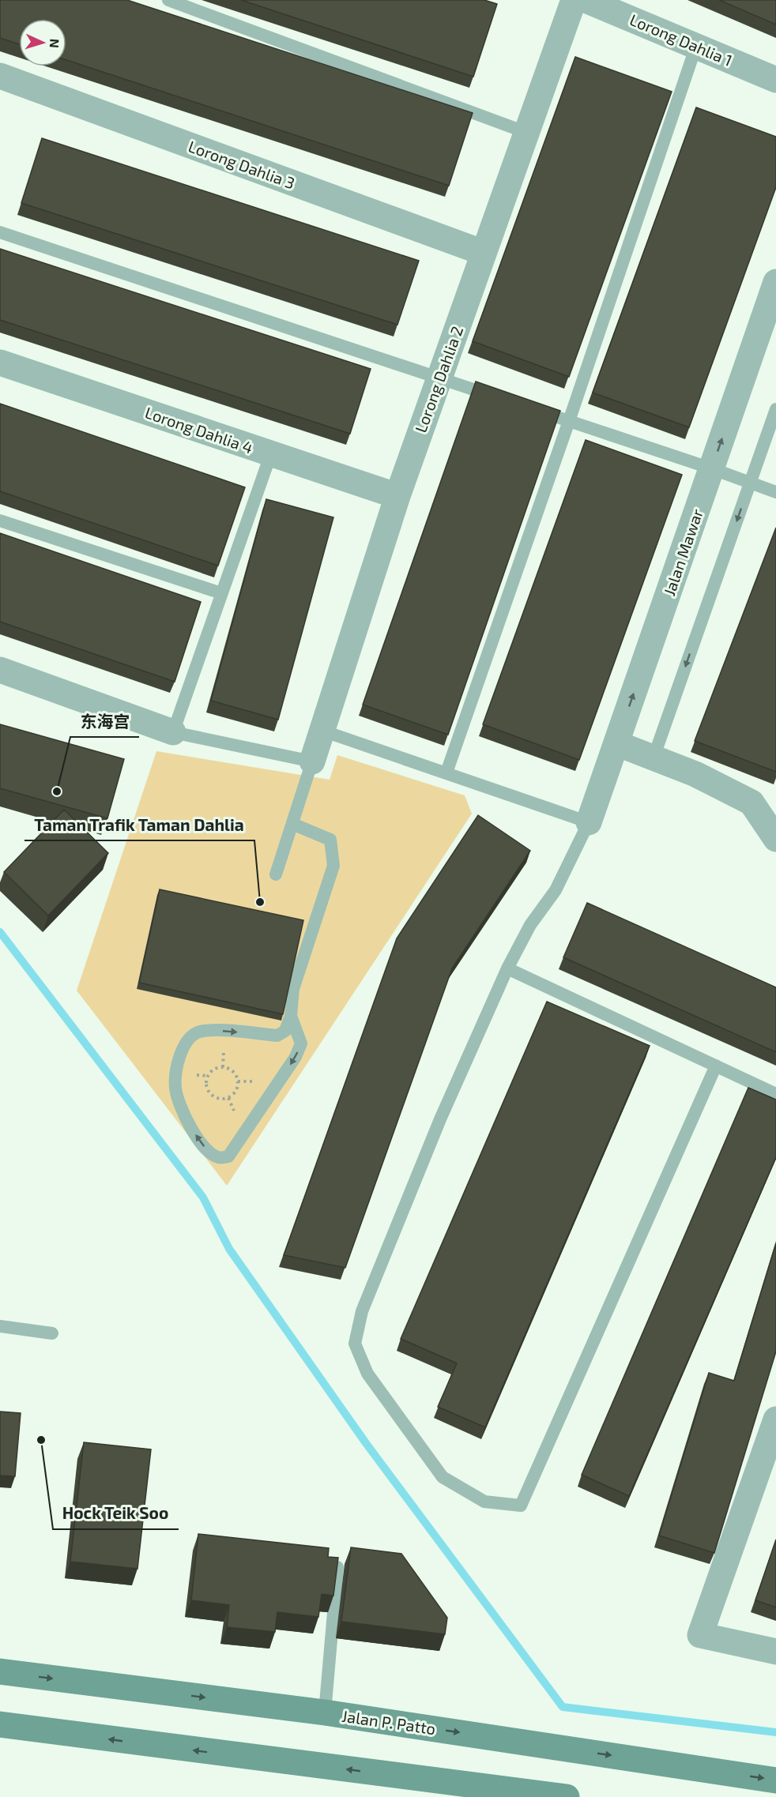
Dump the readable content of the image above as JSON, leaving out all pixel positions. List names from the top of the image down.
{
  "streets": {
    "street": [
      "Lorong Dahlia 1",
      "Lorong Dahlia 3",
      "Lorong Dahlia 2",
      "Lorong Dahlia 4",
      "Jalan Mawar",
      "Jalan P. Patto"
    ]
  },
  "crossings": [
    ["Lorong Dahlia 3", "Lorong Dahlia 2"],
    ["Lorong Dahlia 2", "Lorong Dahlia 4"]
  ],
  "one_way": ["Jalan Mawar"],
  "places": ["东海宫", "Taman Trafik Taman Dahlia", "Hock Teik Soo"],
  "north": "right"
}
